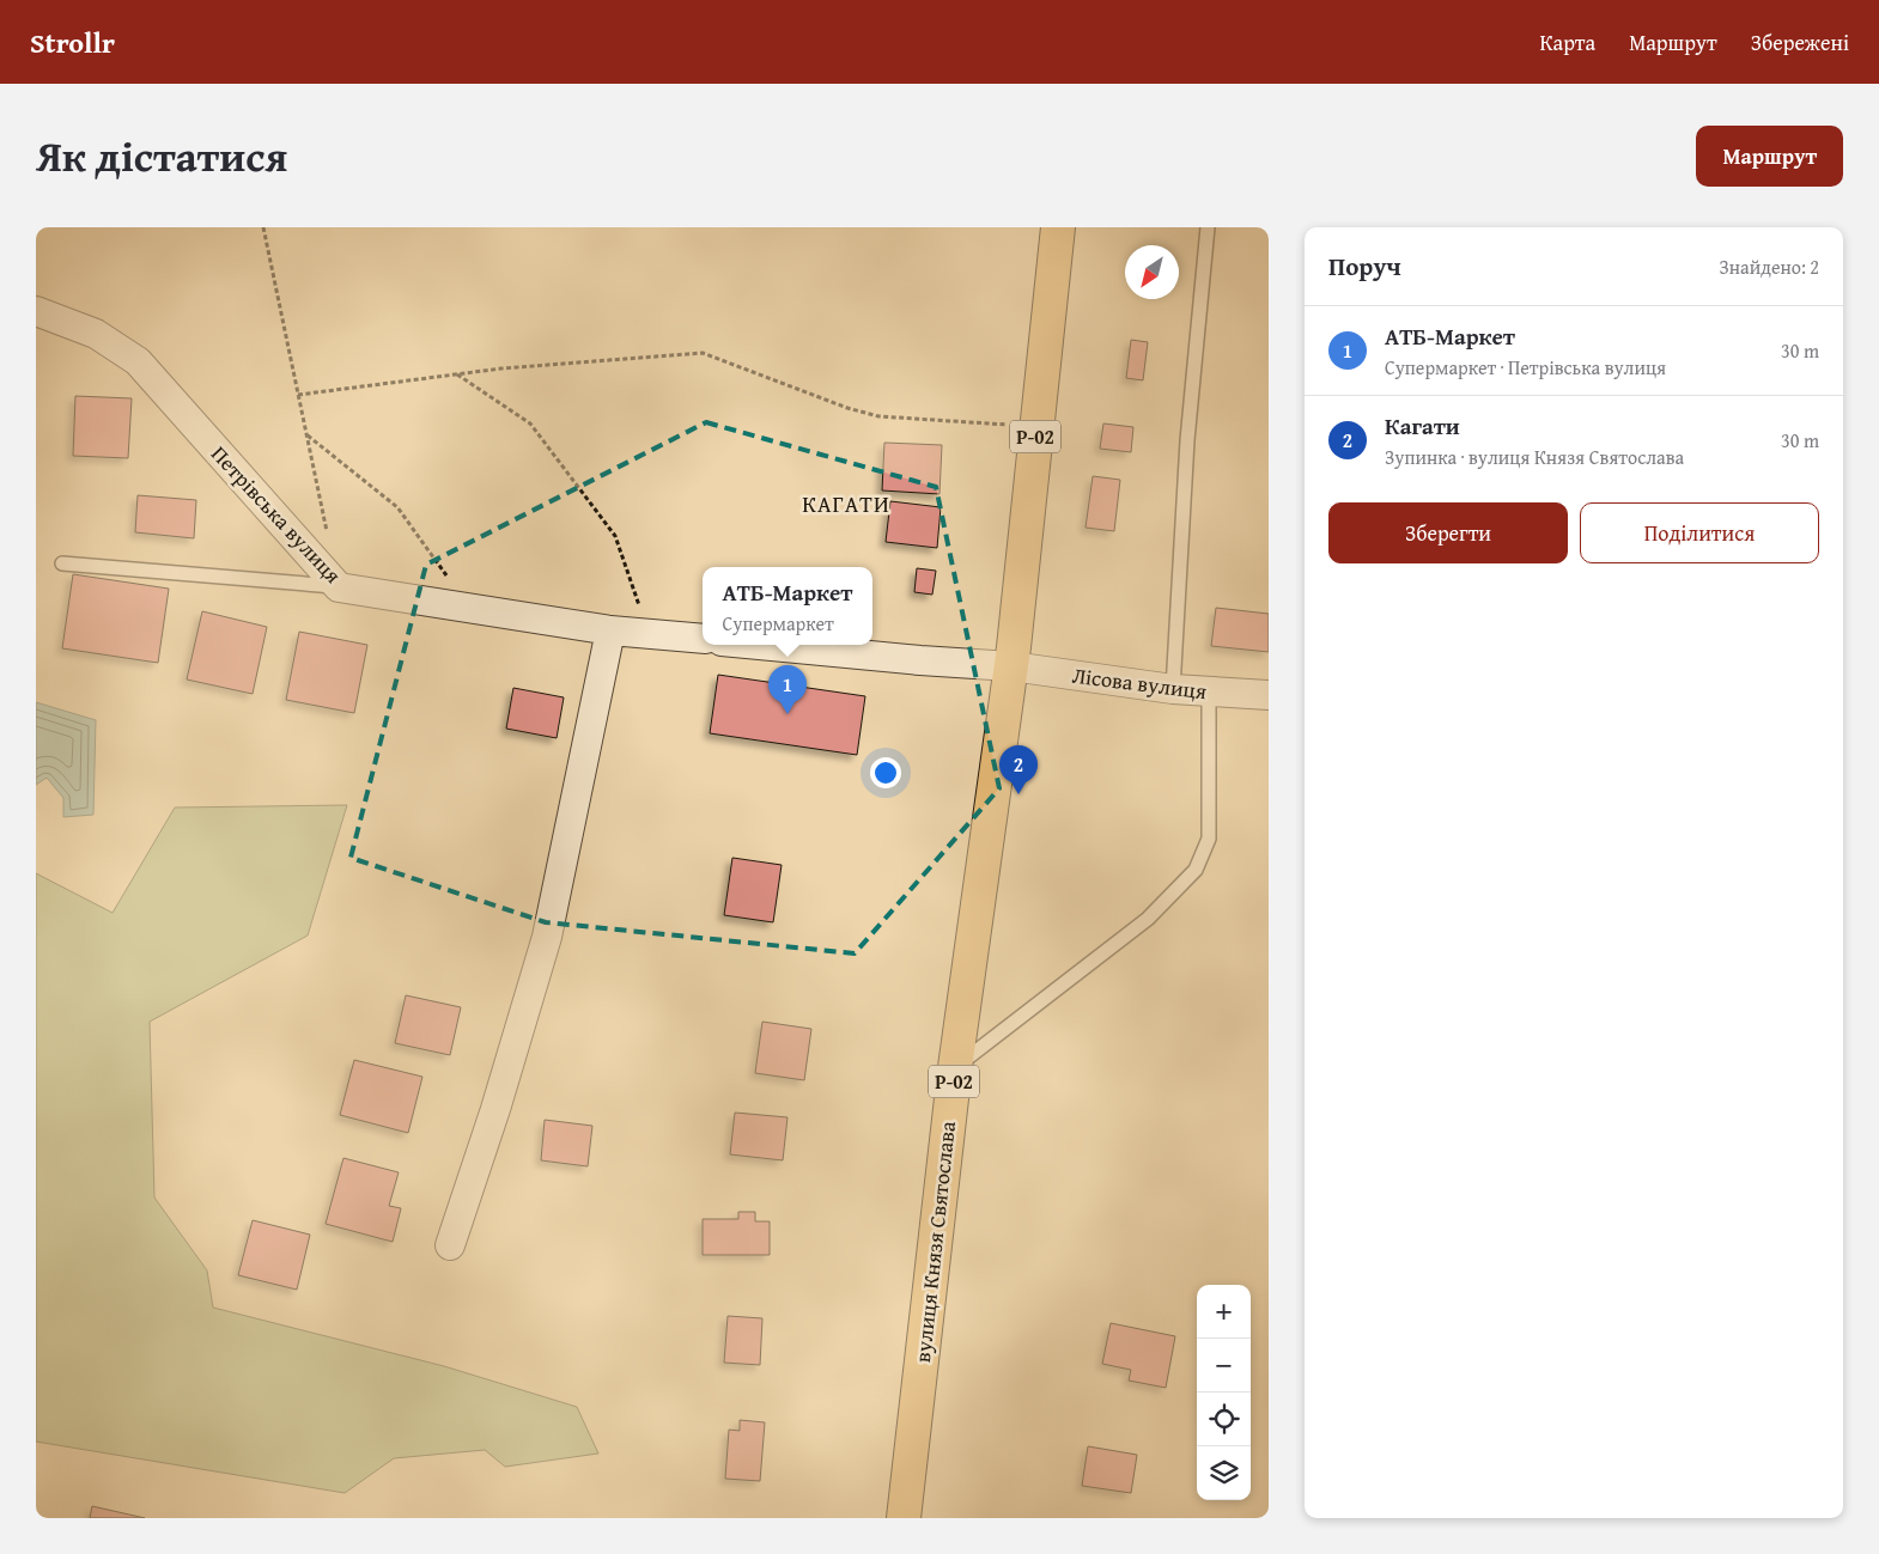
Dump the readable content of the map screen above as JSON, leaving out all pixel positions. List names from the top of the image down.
{
  "streets": {
    "main road": ["Р-02", "вулиця Князя Святослава"],
    "street": ["Петрівська вулиця", "Лісова вулиця"]
  },
  "crossings": [
    ["Р-02", "Лісова вулиця"],
    ["Р-02", "вулиця Князя Святослава"],
    ["Лісова вулиця", "вулиця Князя Святослава"]
  ],
  "districts": ["КАГАТИ"],
  "north": "bottom left",
  "page": {
    "header": "Strollr",
    "nav": ["Карта", "Маршрут", "Збережені"],
    "title": "Як дістатися",
    "buttons": [
      "Маршрут",
      ["Зберегти", "Поділитися"]
    ],
    "heading": ["Поруч", "Знайдено: 2"],
    "list": [
      {
        "mark": "1",
        "name": "АТБ-Маркет",
        "note": "Супермаркет · Петрівська вулиця",
        "value": "30 m"
      },
      {
        "mark": "2",
        "name": "Кагати",
        "note": "Зупинка · вулиця Князя Святослава",
        "value": "30 m"
      }
    ],
    "popup": ["АТБ-Маркет", "Супермаркет"],
    "pins": ["1", "2"],
    "map_buttons": ["+", "−"]
  }
}
